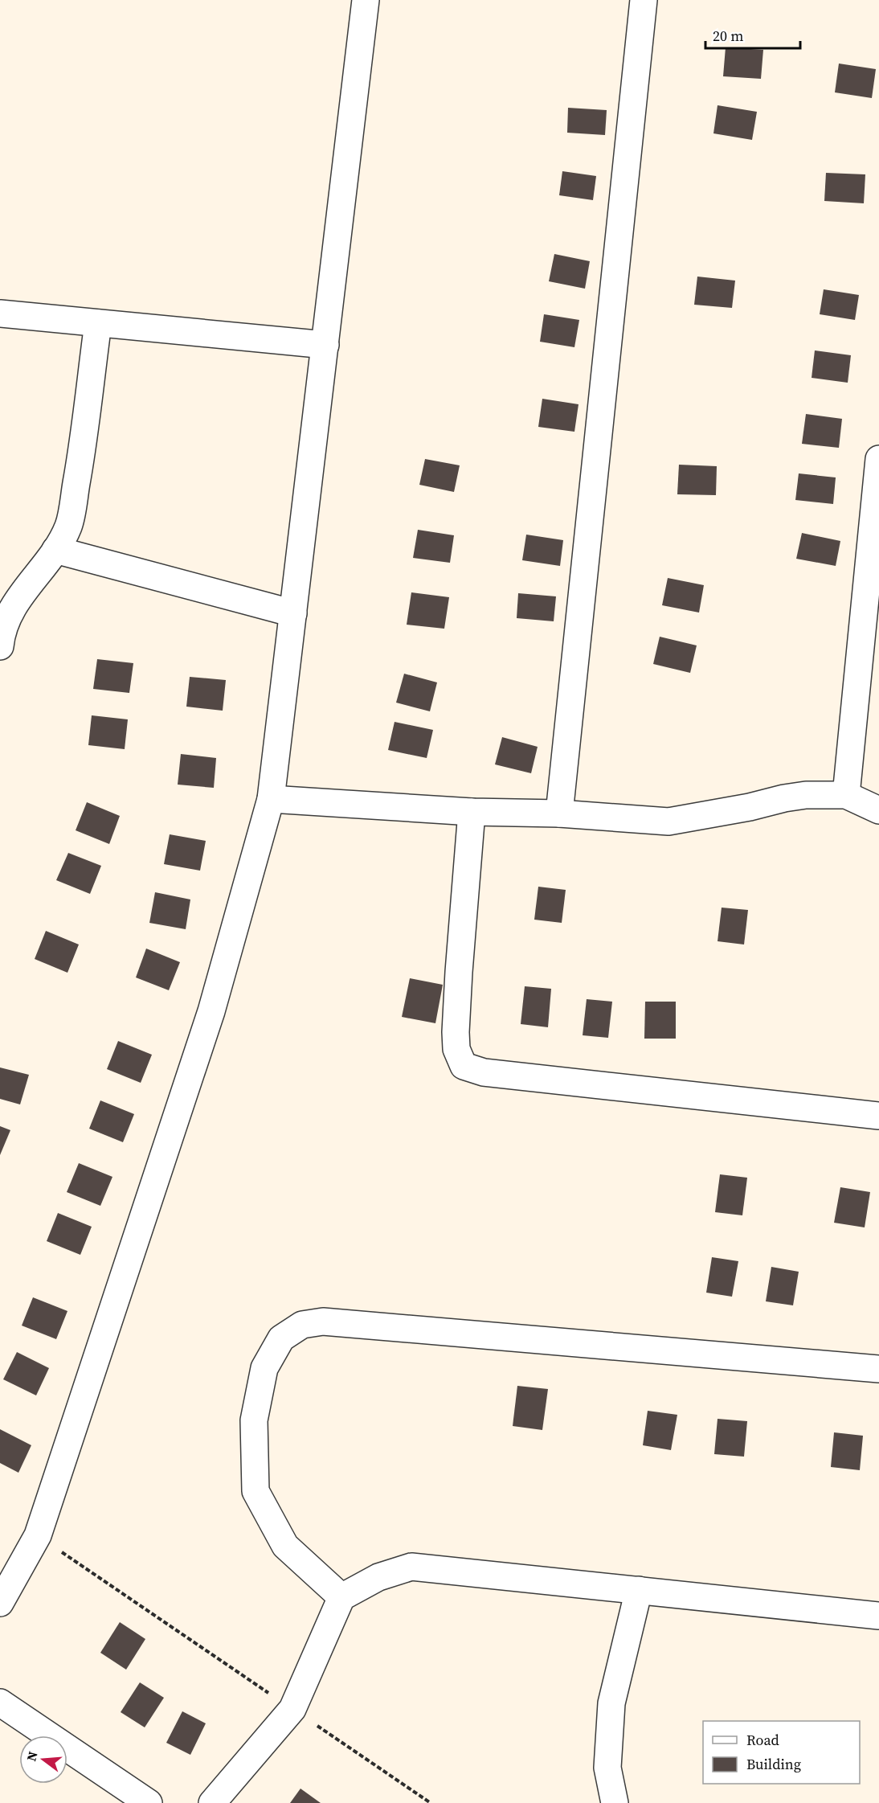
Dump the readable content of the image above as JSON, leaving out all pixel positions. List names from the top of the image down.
{
  "legend": ["Road", "Building"],
  "scale_bar": "20 m",
  "north": "left"
}
